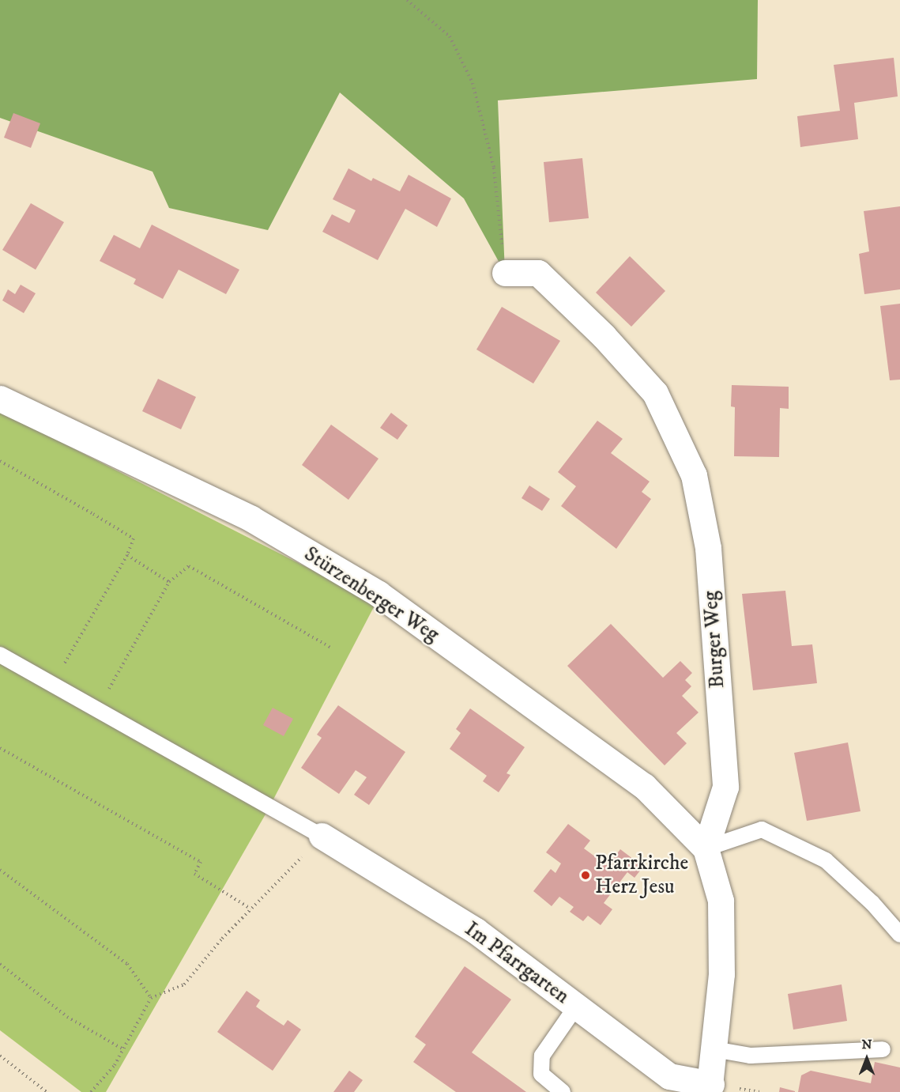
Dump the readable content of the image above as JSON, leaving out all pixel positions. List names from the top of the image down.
{
  "streets": {
    "street": ["Stürzenberger Weg", "Burger Weg", "Im Pfarrgarten"]
  },
  "crossings": [
    ["Stürzenberger Weg", "Burger Weg"]
  ],
  "places": ["Pfarrkirche Herz Jesu"],
  "north": "top"
}
